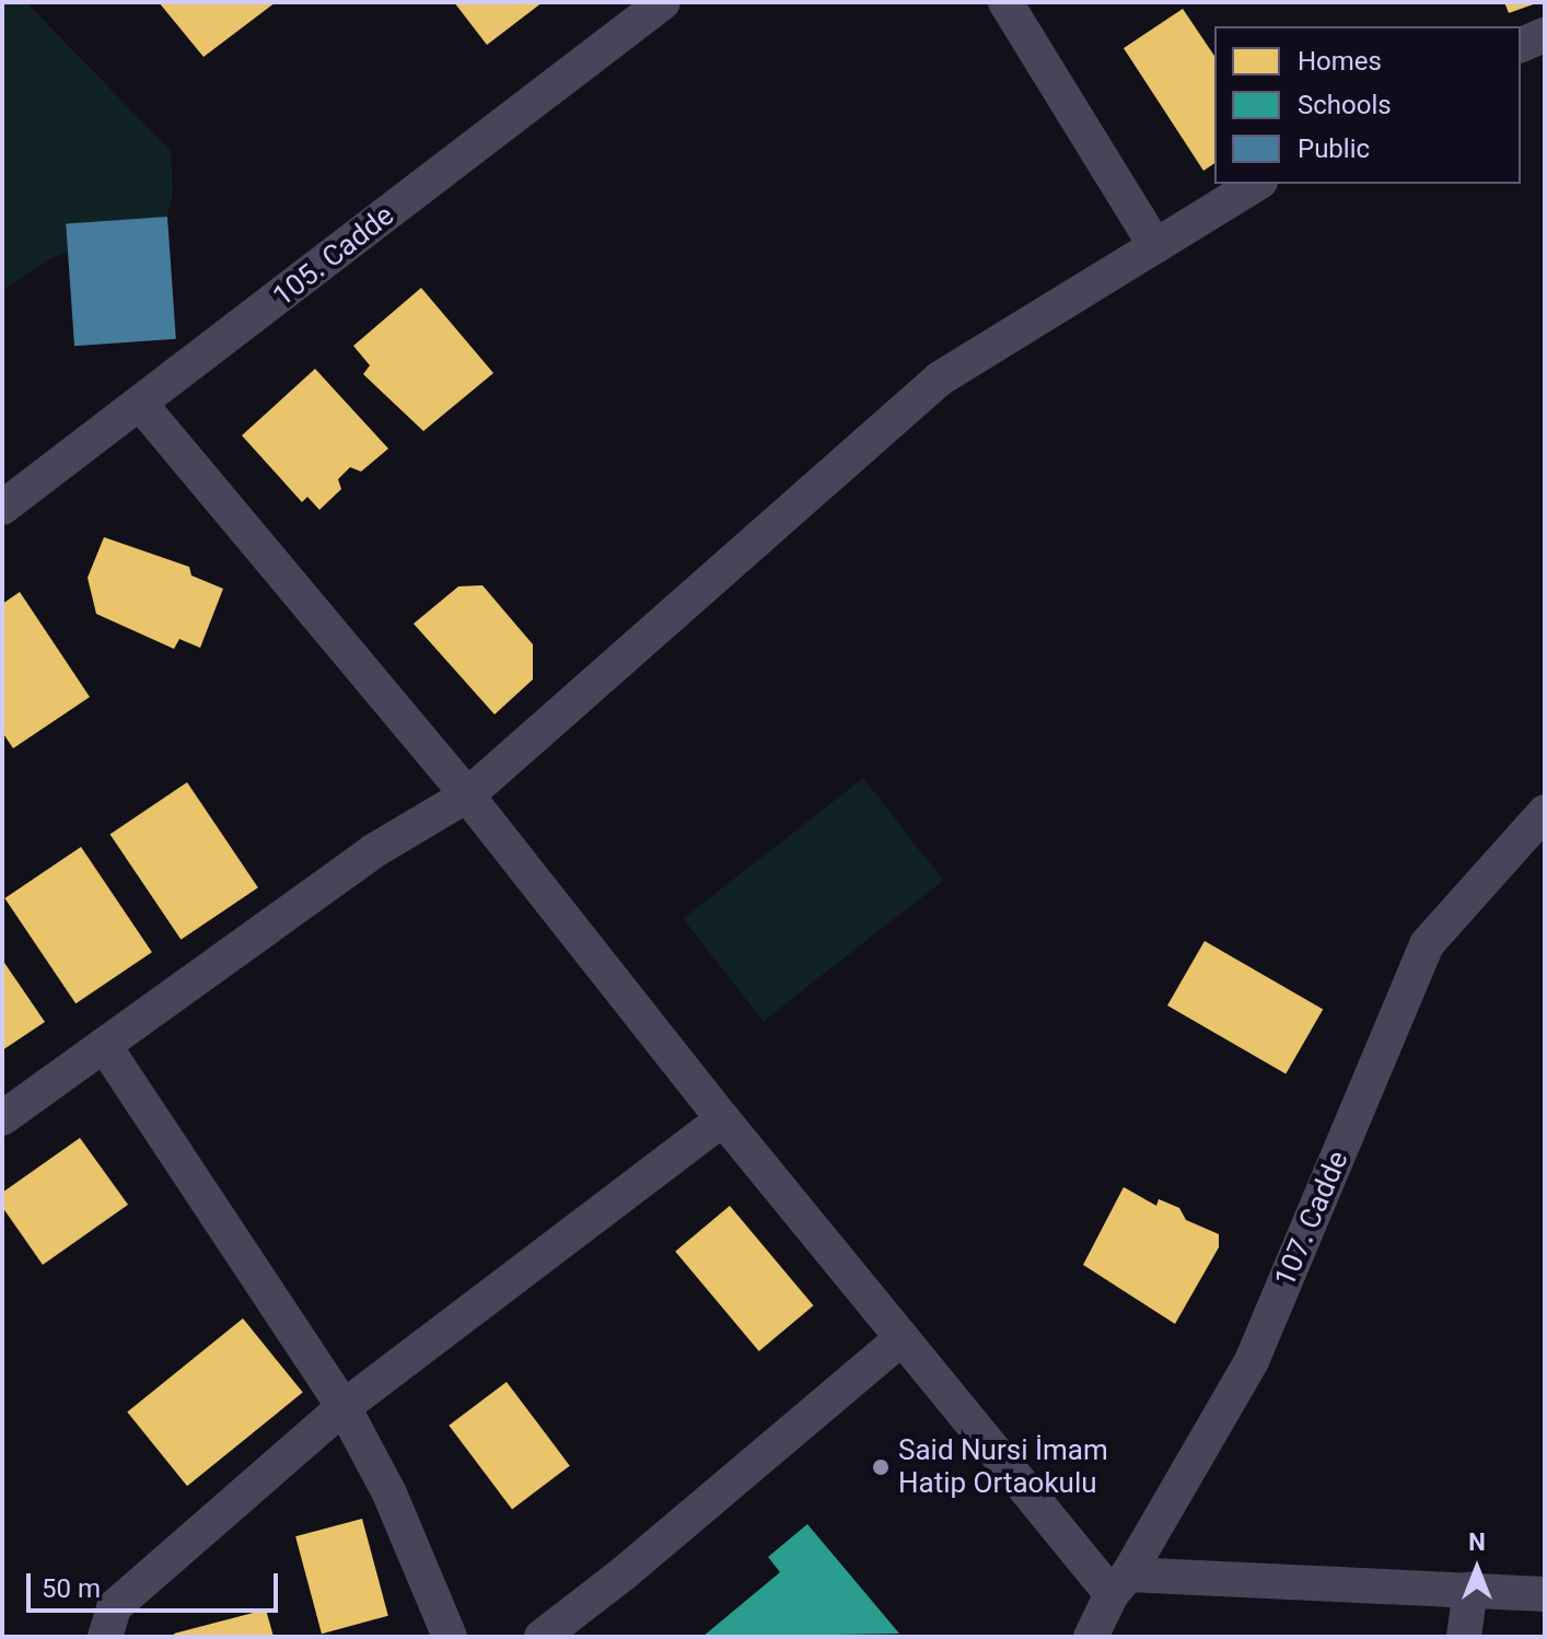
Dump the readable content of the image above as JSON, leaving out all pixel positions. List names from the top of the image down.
{
  "streets": {
    "street": ["105. Cadde", "107. Cadde"]
  },
  "places": ["Said Nursi İmam Hatip Ortaokulu"],
  "legend": ["Homes", "Schools", "Public"],
  "scale_bar": "50 m",
  "north": "top"
}
